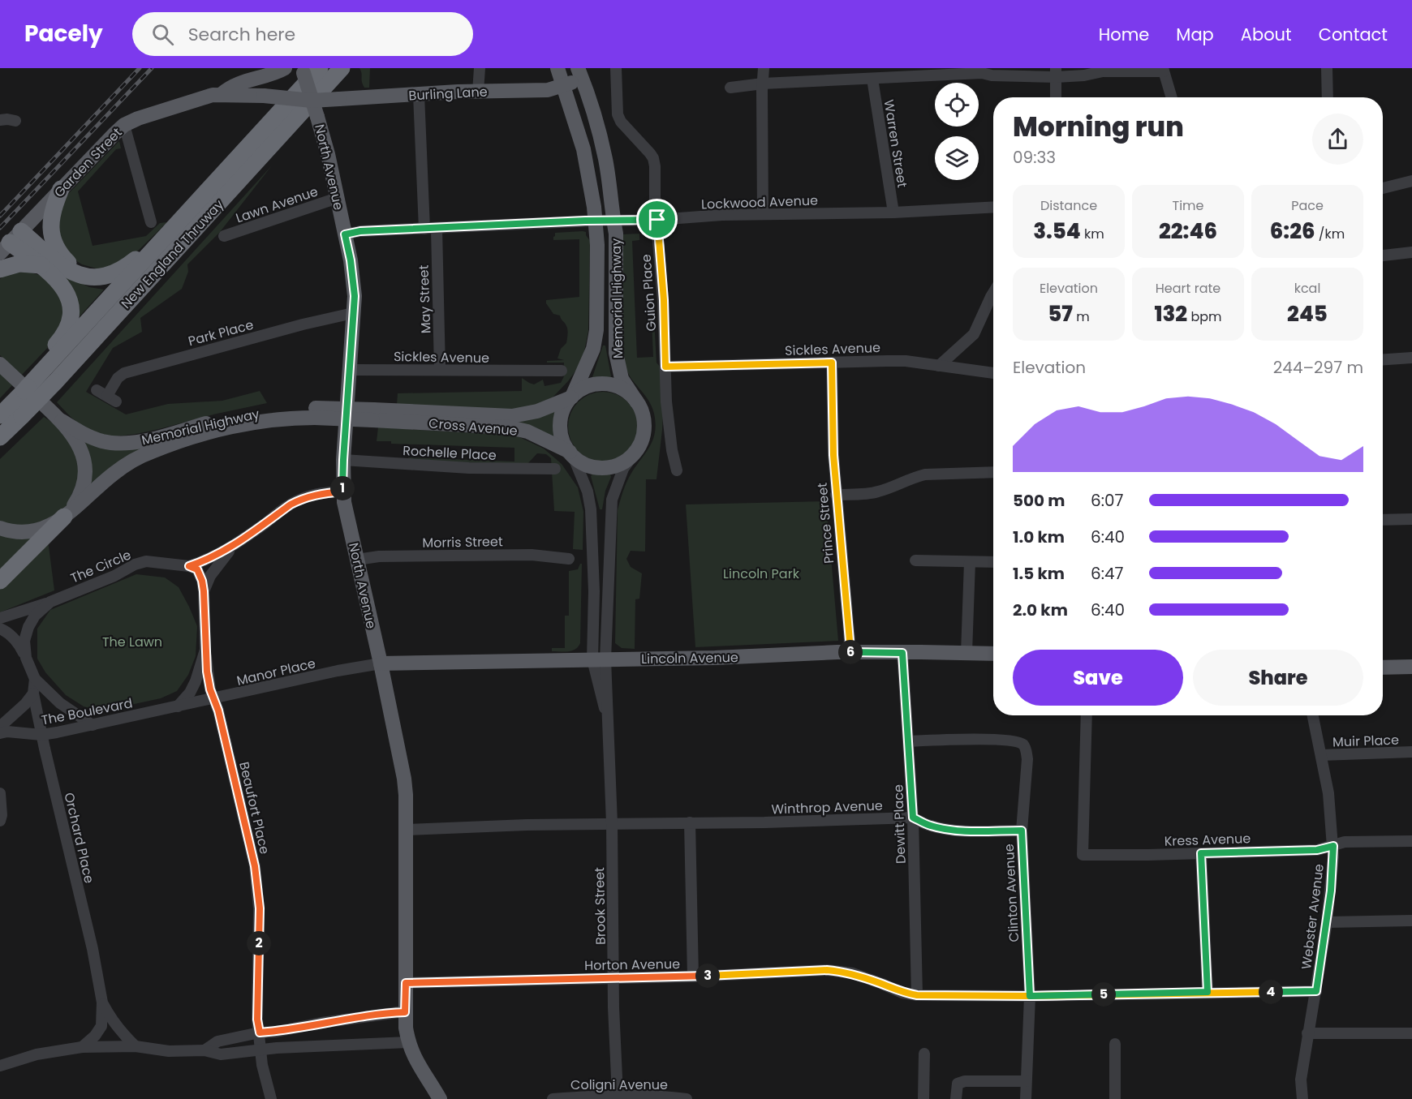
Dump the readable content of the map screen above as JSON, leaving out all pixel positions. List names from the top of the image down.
{
  "streets": {
    "highway": ["New England Thruway"],
    "main road": [
      "Burling Lane",
      "Garden Street",
      "North Avenue",
      "Memorial Highway",
      "Cross Avenue",
      "Lincoln Avenue"
    ],
    "street": [
      "Warren Street",
      "Lockwood Avenue",
      "Lawn Avenue",
      "Guion Place",
      "May Street",
      "Park Place",
      "Sickles Avenue",
      "Rochelle Place",
      "Prince Street",
      "Morris Street",
      "The Circle",
      "Manor Place",
      "The Boulevard",
      "Muir Place",
      "Winthrop Avenue",
      "Beaufort Place",
      "Dewitt Place",
      "Orchard Place",
      "Kress Avenue",
      "Clinton Avenue",
      "Brook Street",
      "Webster Avenue",
      "Horton Avenue",
      "Coligni Avenue"
    ]
  },
  "crossings": [
    ["Burling Lane", "Garden Street"],
    ["Burling Lane", "North Avenue"],
    ["Burling Lane", "Memorial Highway"],
    ["Warren Street", "Lockwood Avenue"],
    ["Garden Street", "North Avenue"],
    ["North Avenue", "Lockwood Avenue"],
    ["North Avenue", "Lawn Avenue"],
    ["North Avenue", "Park Place"],
    ["North Avenue", "Sickles Avenue"],
    ["North Avenue", "Rochelle Place"],
    ["North Avenue", "Morris Street"],
    ["North Avenue", "Lincoln Avenue"],
    ["North Avenue", "Manor Place"],
    ["North Avenue", "Winthrop Avenue"],
    ["North Avenue", "Horton Avenue"],
    ["Lockwood Avenue", "Guion Place"],
    ["Lockwood Avenue", "Memorial Highway"],
    ["Lockwood Avenue", "May Street"],
    ["Guion Place", "Sickles Avenue"],
    ["Memorial Highway", "Cross Avenue"],
    ["May Street", "Sickles Avenue"],
    ["Sickles Avenue", "Prince Street"],
    ["Prince Street", "Lincoln Avenue"],
    ["The Circle", "The Boulevard"],
    ["The Circle", "Orchard Place"],
    ["Lincoln Avenue", "Manor Place"],
    ["Lincoln Avenue", "Dewitt Place"],
    ["Lincoln Avenue", "Brook Street"],
    ["Manor Place", "The Boulevard"],
    ["Manor Place", "Beaufort Place"],
    ["The Boulevard", "Orchard Place"],
    ["Muir Place", "Webster Avenue"],
    ["Winthrop Avenue", "Dewitt Place"],
    ["Winthrop Avenue", "Clinton Avenue"],
    ["Winthrop Avenue", "Brook Street"],
    ["Dewitt Place", "Clinton Avenue"],
    ["Dewitt Place", "Horton Avenue"],
    ["Kress Avenue", "Webster Avenue"],
    ["Clinton Avenue", "Horton Avenue"],
    ["Brook Street", "Horton Avenue"],
    ["Brook Street", "Coligni Avenue"],
    ["Webster Avenue", "Horton Avenue"]
  ],
  "parks": ["Lincoln Park", "The Lawn"],
  "page": {
    "header": "Pacely",
    "search": "Search here",
    "nav": [
      "Home",
      "Map",
      "About",
      "Contact"
    ],
    "heading": ["Morning run", "09:33"],
    "stats": [
      ["Distance", "3.54 km"],
      ["Time", "22:46"],
      ["Pace", "6:26 /km"],
      ["Elevation", "57 m"],
      ["Heart rate", "132 bpm"],
      ["kcal", "245"]
    ],
    "chart": ["Elevation", "244–297 m"],
    "pins": [
      "1",
      "6",
      "2",
      "3",
      "4",
      "5"
    ],
    "list": [
      {
        "name": "500 m",
        "note": "6:07"
      },
      {
        "name": "1.0 km",
        "note": "6:40"
      },
      {
        "name": "1.5 km",
        "note": "6:47"
      },
      {
        "name": "2.0 km",
        "note": "6:40"
      }
    ],
    "buttons": ["Save", "Share"]
  }
}
